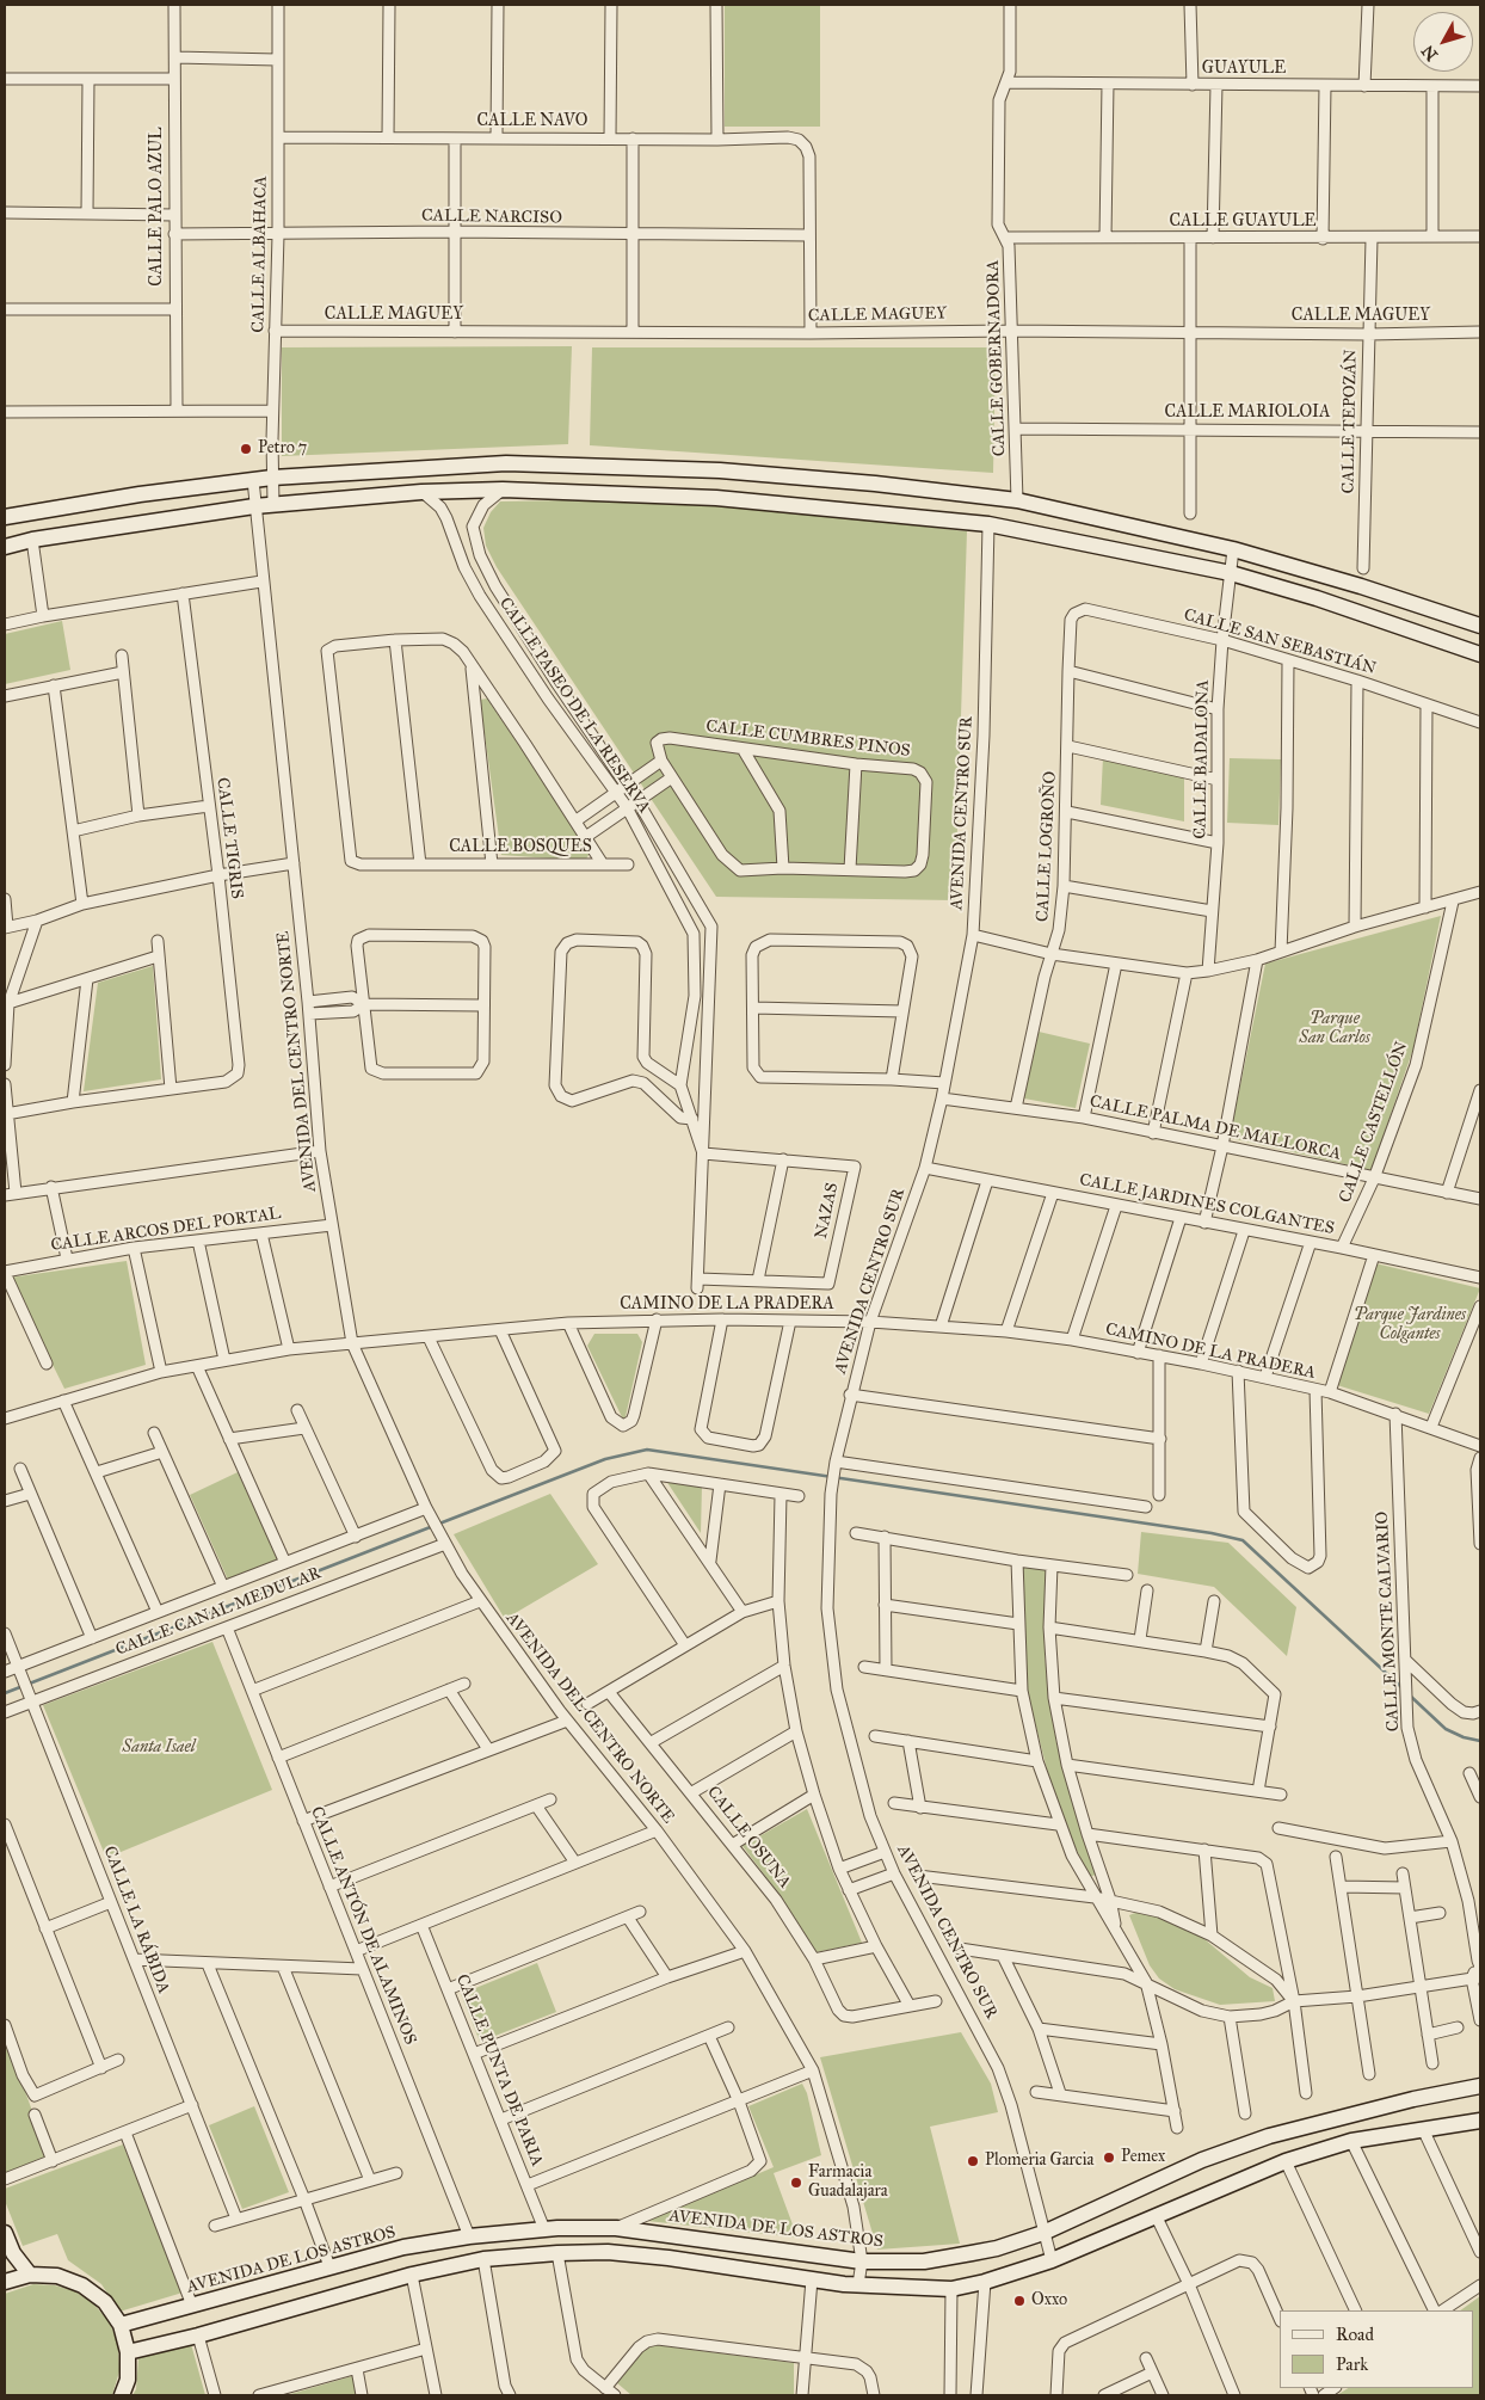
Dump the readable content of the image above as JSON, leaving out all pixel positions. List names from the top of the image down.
{
  "streets": {
    "main road": ["AVENIDA DE LOS ASTROS"],
    "street": [
      "GUAYULE",
      "CALLE NAVO",
      "CALLE PALO AZUL",
      "CALLE NARCISO",
      "CALLE GUAYULE",
      "CALLE ALBAHACA",
      "CALLE MAGUEY",
      "CALLE GOBERNADORA",
      "CALLE MARIOLOIA",
      "CALLE TEPOZÁN",
      "CALLE SAN SEBASTIÁN",
      "CALLE PASEO DE LA RESERVA",
      "CALLE CUMBRES PINOS",
      "CALLE BADALONA",
      "AVENIDA CENTRO SUR",
      "CALLE TIGRIS",
      "CALLE LOGROÑO",
      "CALLE BOSQUES",
      "AVENIDA DEL CENTRO NORTE",
      "CALLE CASTELLÓN",
      "CALLE PALMA DE MALLORCA",
      "CALLE JARDINES COLGANTES",
      "NAZAS",
      "CALLE ARCOS DEL PORTAL",
      "CAMINO DE LA PRADERA",
      "CALLE CANAL MEDULAR",
      "CALLE MONTE CALVARIO",
      "CALLE OSUNA",
      "CALLE LA RÁBIDA",
      "CALLE ANTÓN DE ALAMINOS",
      "CALLE PUNTA DE PARIA"
    ]
  },
  "crossings": [
    ["GUAYULE", "CALLE GOBERNADORA"],
    ["CALLE NAVO", "CALLE NARCISO"],
    ["CALLE NAVO", "CALLE ALBAHACA"],
    ["CALLE PALO AZUL", "CALLE NARCISO"],
    ["CALLE NARCISO", "CALLE ALBAHACA"],
    ["CALLE GUAYULE", "CALLE GOBERNADORA"],
    ["CALLE GUAYULE", "CALLE TEPOZÁN"],
    ["CALLE ALBAHACA", "CALLE MAGUEY"],
    ["CALLE MAGUEY", "CALLE GOBERNADORA"],
    ["CALLE MAGUEY", "CALLE TEPOZÁN"],
    ["CALLE GOBERNADORA", "CALLE MARIOLOIA"],
    ["CALLE MARIOLOIA", "CALLE TEPOZÁN"],
    ["CALLE SAN SEBASTIÁN", "CALLE BADALONA"],
    ["CALLE SAN SEBASTIÁN", "CALLE LOGROÑO"],
    ["CALLE PASEO DE LA RESERVA", "NAZAS"],
    ["AVENIDA CENTRO SUR", "CALLE PALMA DE MALLORCA"],
    ["AVENIDA CENTRO SUR", "CALLE JARDINES COLGANTES"],
    ["AVENIDA CENTRO SUR", "CAMINO DE LA PRADERA"],
    ["AVENIDA CENTRO SUR", "AVENIDA DE LOS ASTROS"],
    ["CALLE LOGROÑO", "CALLE PALMA DE MALLORCA"],
    ["AVENIDA DEL CENTRO NORTE", "CALLE ARCOS DEL PORTAL"],
    ["AVENIDA DEL CENTRO NORTE", "CAMINO DE LA PRADERA"],
    ["AVENIDA DEL CENTRO NORTE", "CALLE CANAL MEDULAR"],
    ["AVENIDA DEL CENTRO NORTE", "AVENIDA DE LOS ASTROS"],
    ["CALLE CASTELLÓN", "CALLE PALMA DE MALLORCA"],
    ["CALLE CASTELLÓN", "CALLE JARDINES COLGANTES"],
    ["CAMINO DE LA PRADERA", "CALLE MONTE CALVARIO"],
    ["CALLE CANAL MEDULAR", "CALLE LA RÁBIDA"],
    ["CALLE CANAL MEDULAR", "CALLE ANTÓN DE ALAMINOS"],
    ["CALLE ANTÓN DE ALAMINOS", "AVENIDA DE LOS ASTROS"],
    ["CALLE PUNTA DE PARIA", "AVENIDA DE LOS ASTROS"]
  ],
  "parks": ["Parque San Carlos", "Parque Jardines Colgantes", "Santa Isael"],
  "places": [
    "Petro 7",
    "Pemex",
    "Plomeria Garcia",
    "Farmacia Guadalajara",
    "Oxxo"
  ],
  "legend": ["Road", "Park"],
  "north": "bottom left"
}
